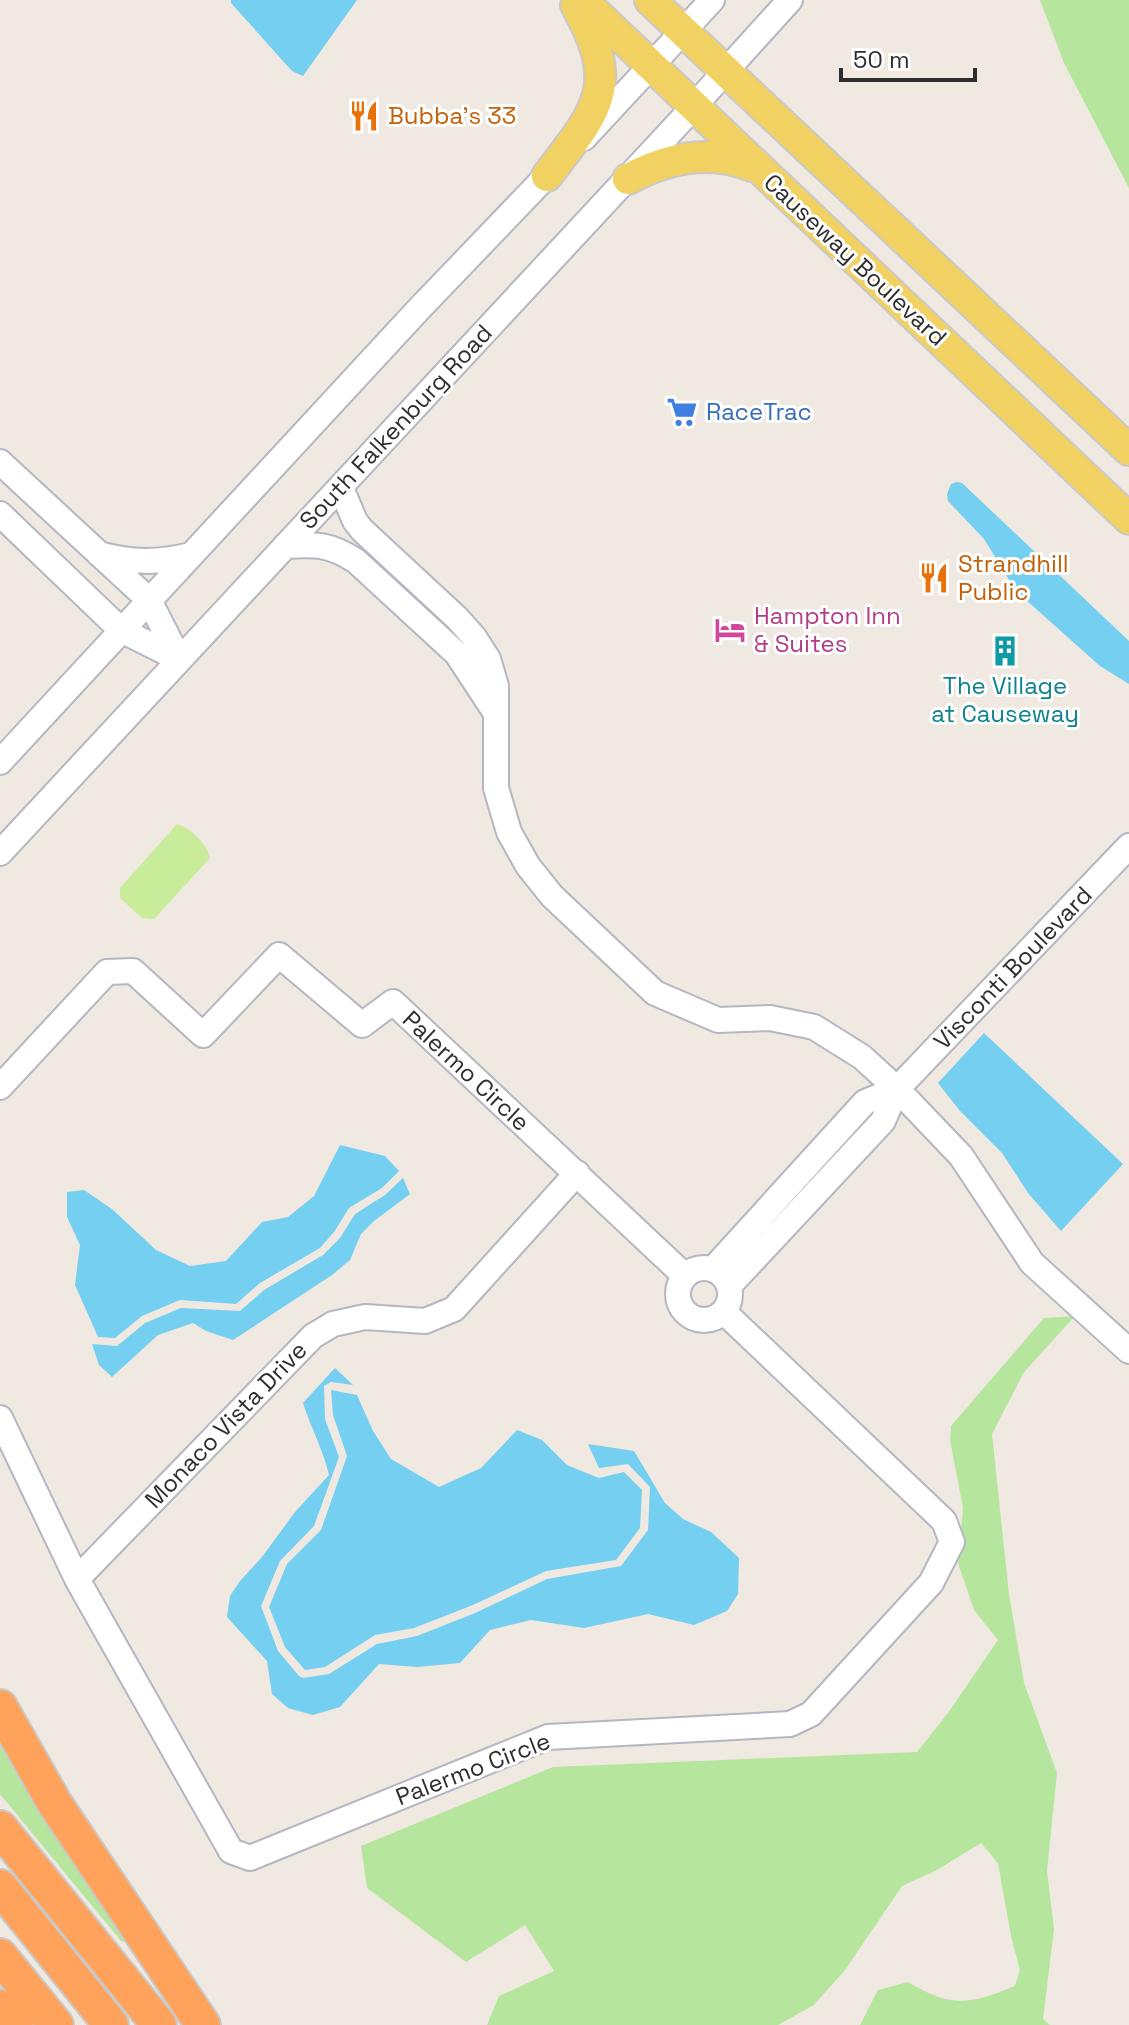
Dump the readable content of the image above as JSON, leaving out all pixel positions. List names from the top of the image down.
{
  "streets": {
    "main road": ["Causeway Boulevard"],
    "street": [
      "South Falkenburg Road",
      "Visconti Boulevard",
      "Palermo Circle",
      "Monaco Vista Drive"
    ]
  },
  "crossings": [
    ["Causeway Boulevard", "South Falkenburg Road"],
    ["Visconti Boulevard", "Palermo Circle"],
    ["Palermo Circle", "Monaco Vista Drive"]
  ],
  "places": {
    "restaurant": ["Bubba's 33", "Strandhill Public"],
    "supermarket": ["RaceTrac"],
    "hotel": ["Hampton Inn & Suites"],
    "building": ["The Village at Causeway"]
  },
  "scale_bar": "50 m"
}
